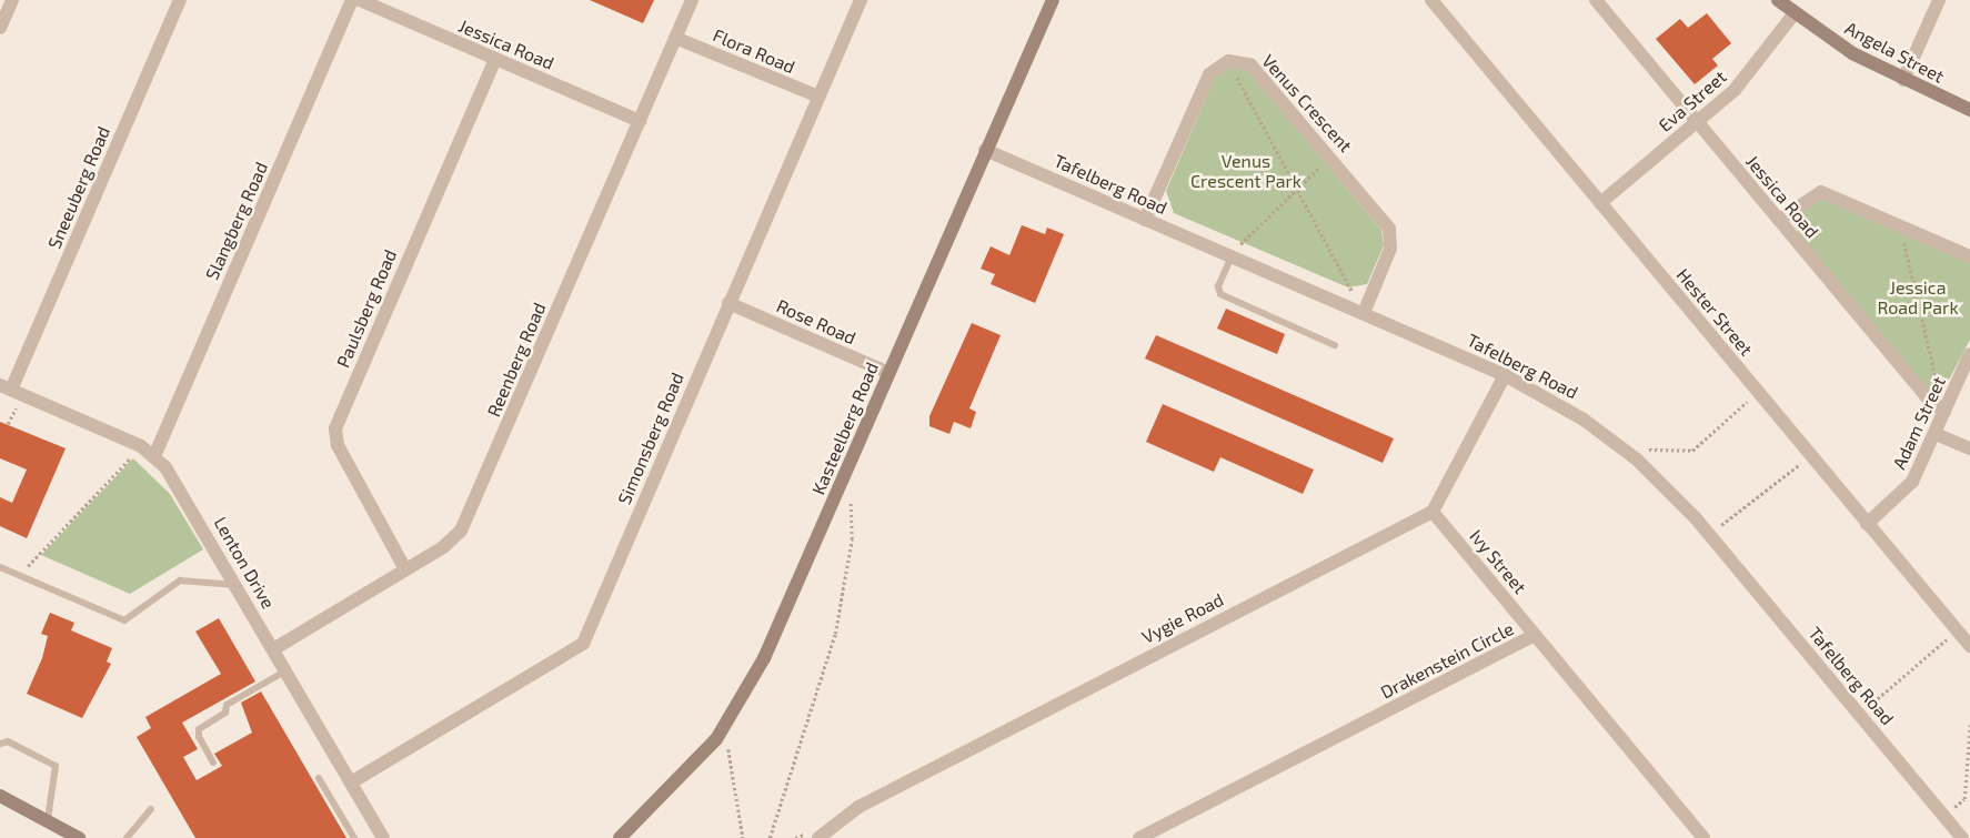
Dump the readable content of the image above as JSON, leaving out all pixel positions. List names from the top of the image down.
{
  "streets": {
    "street": [
      "Jessica Road",
      "Flora Road",
      "Angela Street",
      "Eva Street",
      "Venus Crescent",
      "Tafelberg Road",
      "Sneeuberg Road",
      "Slangberg Road",
      "Paulsberg Road",
      "Hester Street",
      "Rose Road",
      "Reenberg Road",
      "Adam Street",
      "Kasteelberg Road",
      "Simonsberg Road",
      "Ivy Street",
      "Lenton Drive",
      "Vygie Road",
      "Drakenstein Circle"
    ]
  },
  "crossings": [
    ["Jessica Road", "Eva Street"],
    ["Jessica Road", "Paulsberg Road"],
    ["Jessica Road", "Reenberg Road"],
    ["Jessica Road", "Adam Street"],
    ["Flora Road", "Reenberg Road"],
    ["Flora Road", "Simonsberg Road"],
    ["Angela Street", "Eva Street"],
    ["Eva Street", "Hester Street"],
    ["Venus Crescent", "Tafelberg Road"],
    ["Tafelberg Road", "Kasteelberg Road"],
    ["Sneeuberg Road", "Lenton Drive"],
    ["Slangberg Road", "Lenton Drive"],
    ["Paulsberg Road", "Reenberg Road"],
    ["Hester Street", "Adam Street"],
    ["Rose Road", "Kasteelberg Road"],
    ["Rose Road", "Simonsberg Road"],
    ["Reenberg Road", "Lenton Drive"],
    ["Simonsberg Road", "Lenton Drive"],
    ["Ivy Street", "Vygie Road"],
    ["Ivy Street", "Drakenstein Circle"]
  ],
  "parks": ["Venus Crescent Park", "Jessica Road Park"]
}
